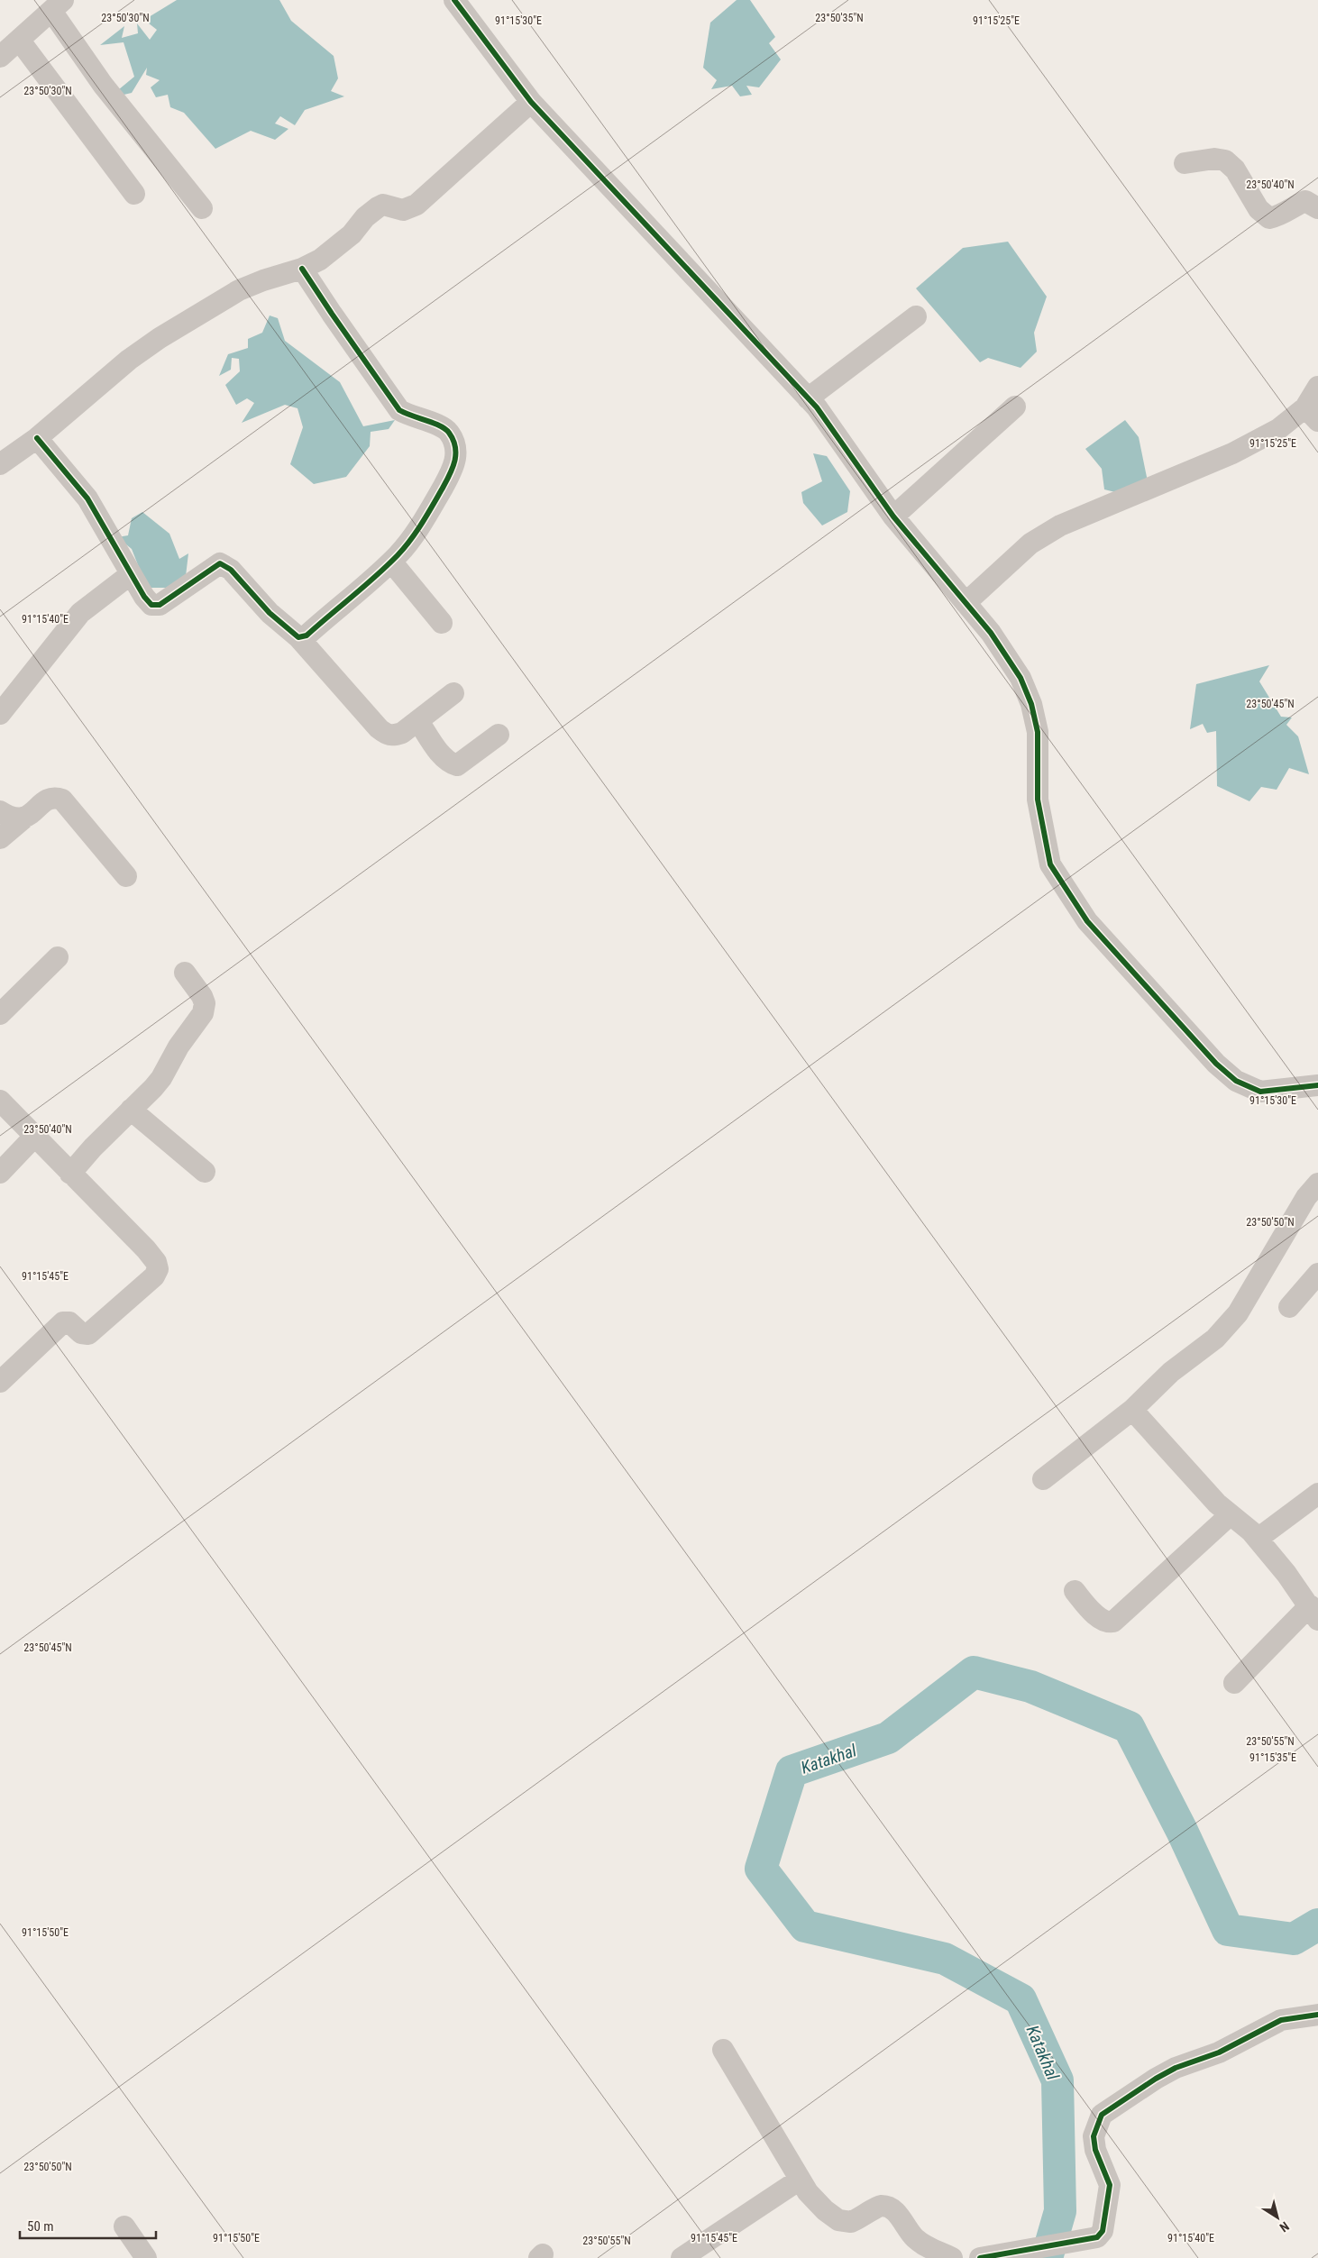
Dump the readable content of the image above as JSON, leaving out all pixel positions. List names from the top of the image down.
{
  "water": ["Katakhal"],
  "scale_bar": "50 m",
  "north": "bottom right",
  "coordinates": [
    "23°50'30\"N",
    "23°50'35\"N",
    "91°15'30\"E",
    "91°15'25\"E",
    "23°50'40\"N",
    "91°15'40\"E",
    "23°50'45\"N",
    "23°50'50\"N",
    "91°15'45\"E",
    "23°50'55\"N",
    "91°15'35\"E",
    "91°15'50\"E"
  ]
}
